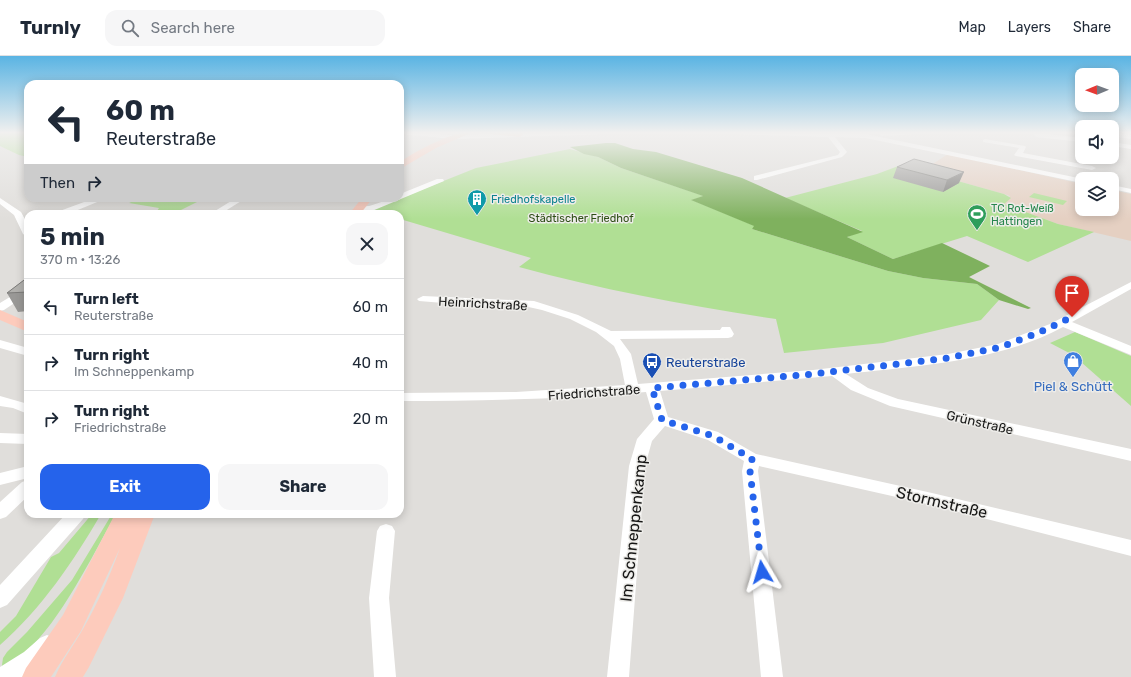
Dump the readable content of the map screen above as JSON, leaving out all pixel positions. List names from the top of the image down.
{
  "streets": {
    "street": [
      "Heinrichstraße",
      "Friedrichstraße",
      "Grünstraße",
      "Stormstraße",
      "Im Schneppenkamp"
    ]
  },
  "crossings": [
    ["Heinrichstraße", "Friedrichstraße"],
    ["Friedrichstraße", "Grünstraße"]
  ],
  "parks": ["Städtischer Friedhof"],
  "places": {
    "building": ["Friedhofskapelle"],
    "sports": ["TC Rot-Weiß Hattingen"],
    "shop": ["Piel & Schütt"],
    "bus stop": ["Reuterstraße"]
  },
  "north": "left",
  "page": {
    "header": "Turnly",
    "search": "Search here",
    "nav": ["Map", "Layers", "Share"],
    "turn": ["60 m", "Reuterstraße"],
    "then": "Then",
    "heading": ["5 min", "370 m · 13:26"],
    "list": [
      {
        "name": "Turn left",
        "note": "Reuterstraße",
        "value": "60 m"
      },
      {
        "name": "Turn right",
        "note": "Im Schneppenkamp",
        "value": "40 m"
      },
      {
        "name": "Turn right",
        "note": "Friedrichstraße",
        "value": "20 m"
      }
    ],
    "buttons": ["Exit", "Share"]
  }
}
